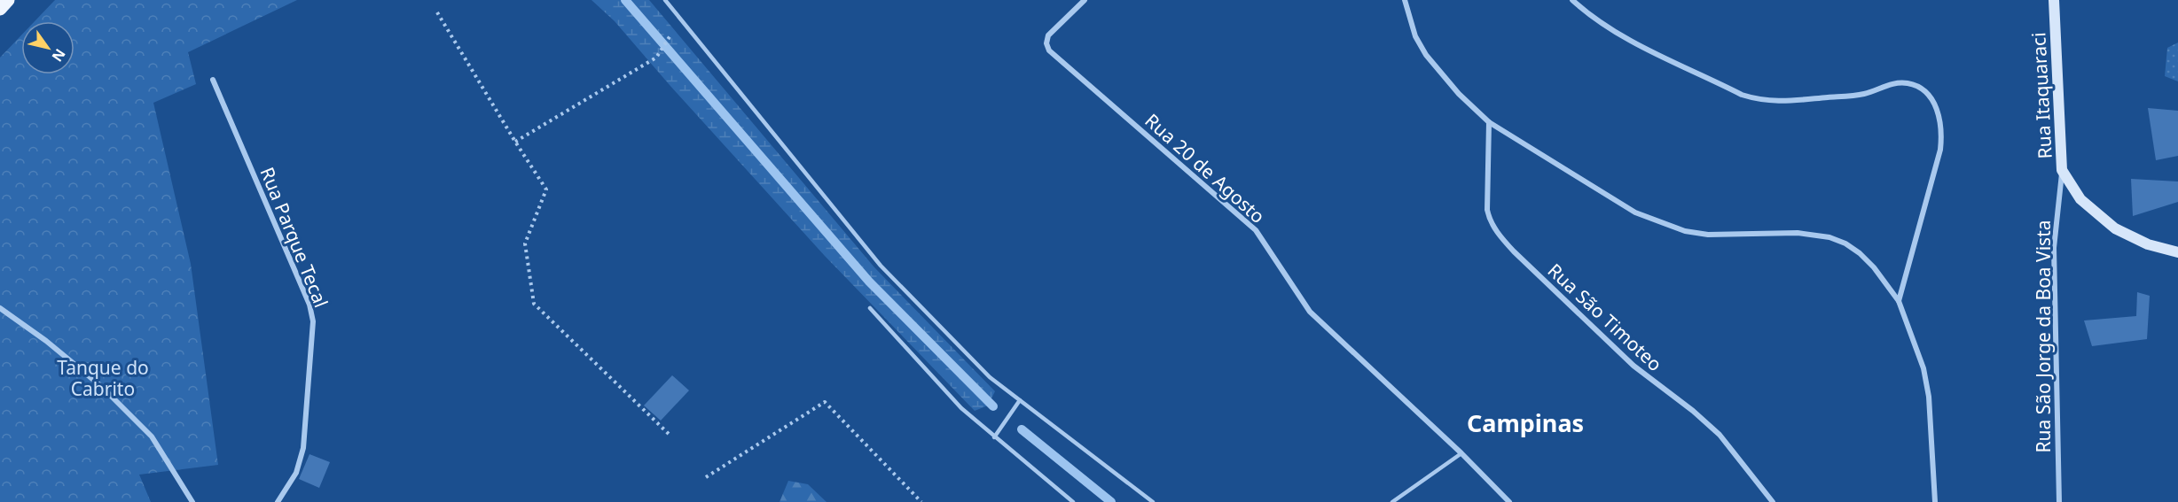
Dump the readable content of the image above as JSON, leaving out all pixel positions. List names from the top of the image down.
{
  "streets": {
    "street": [
      "Rua Itaquaraci",
      "Rua 20 de Agosto",
      "Rua Parque Tecal",
      "Rua São Timoteo",
      "Rua São Jorge da Boa Vista"
    ]
  },
  "crossings": [
    ["Rua Itaquaraci", "Rua São Jorge da Boa Vista"]
  ],
  "districts": ["Campinas"],
  "parks": ["Tanque do Cabrito"],
  "north": "bottom right"
}
